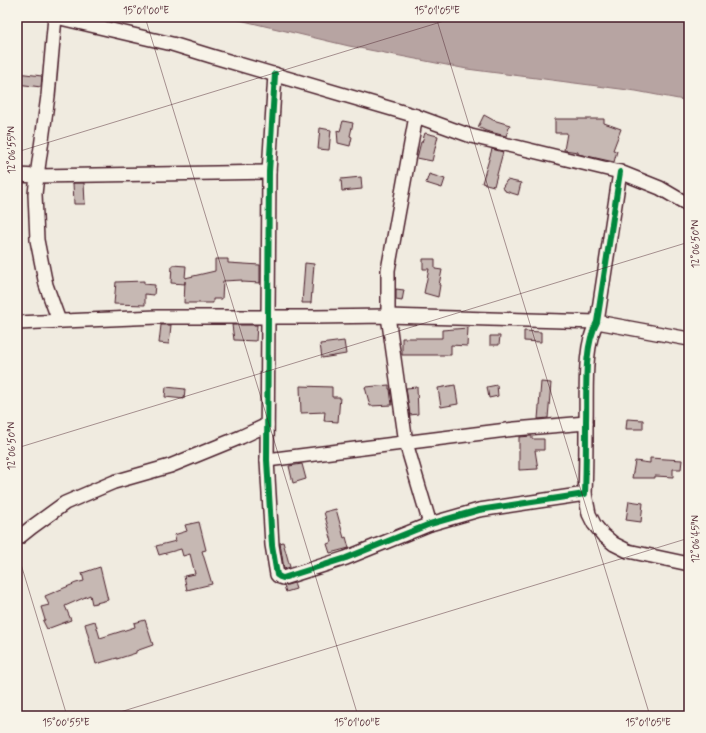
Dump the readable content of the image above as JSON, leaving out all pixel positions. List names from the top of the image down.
{
  "coordinates": [
    "15°01'00\"E",
    "15°01'05\"E",
    "12°06'55\"N",
    "12°06'50\"N",
    "12°06'45\"N",
    "15°00'55\"E"
  ]
}
